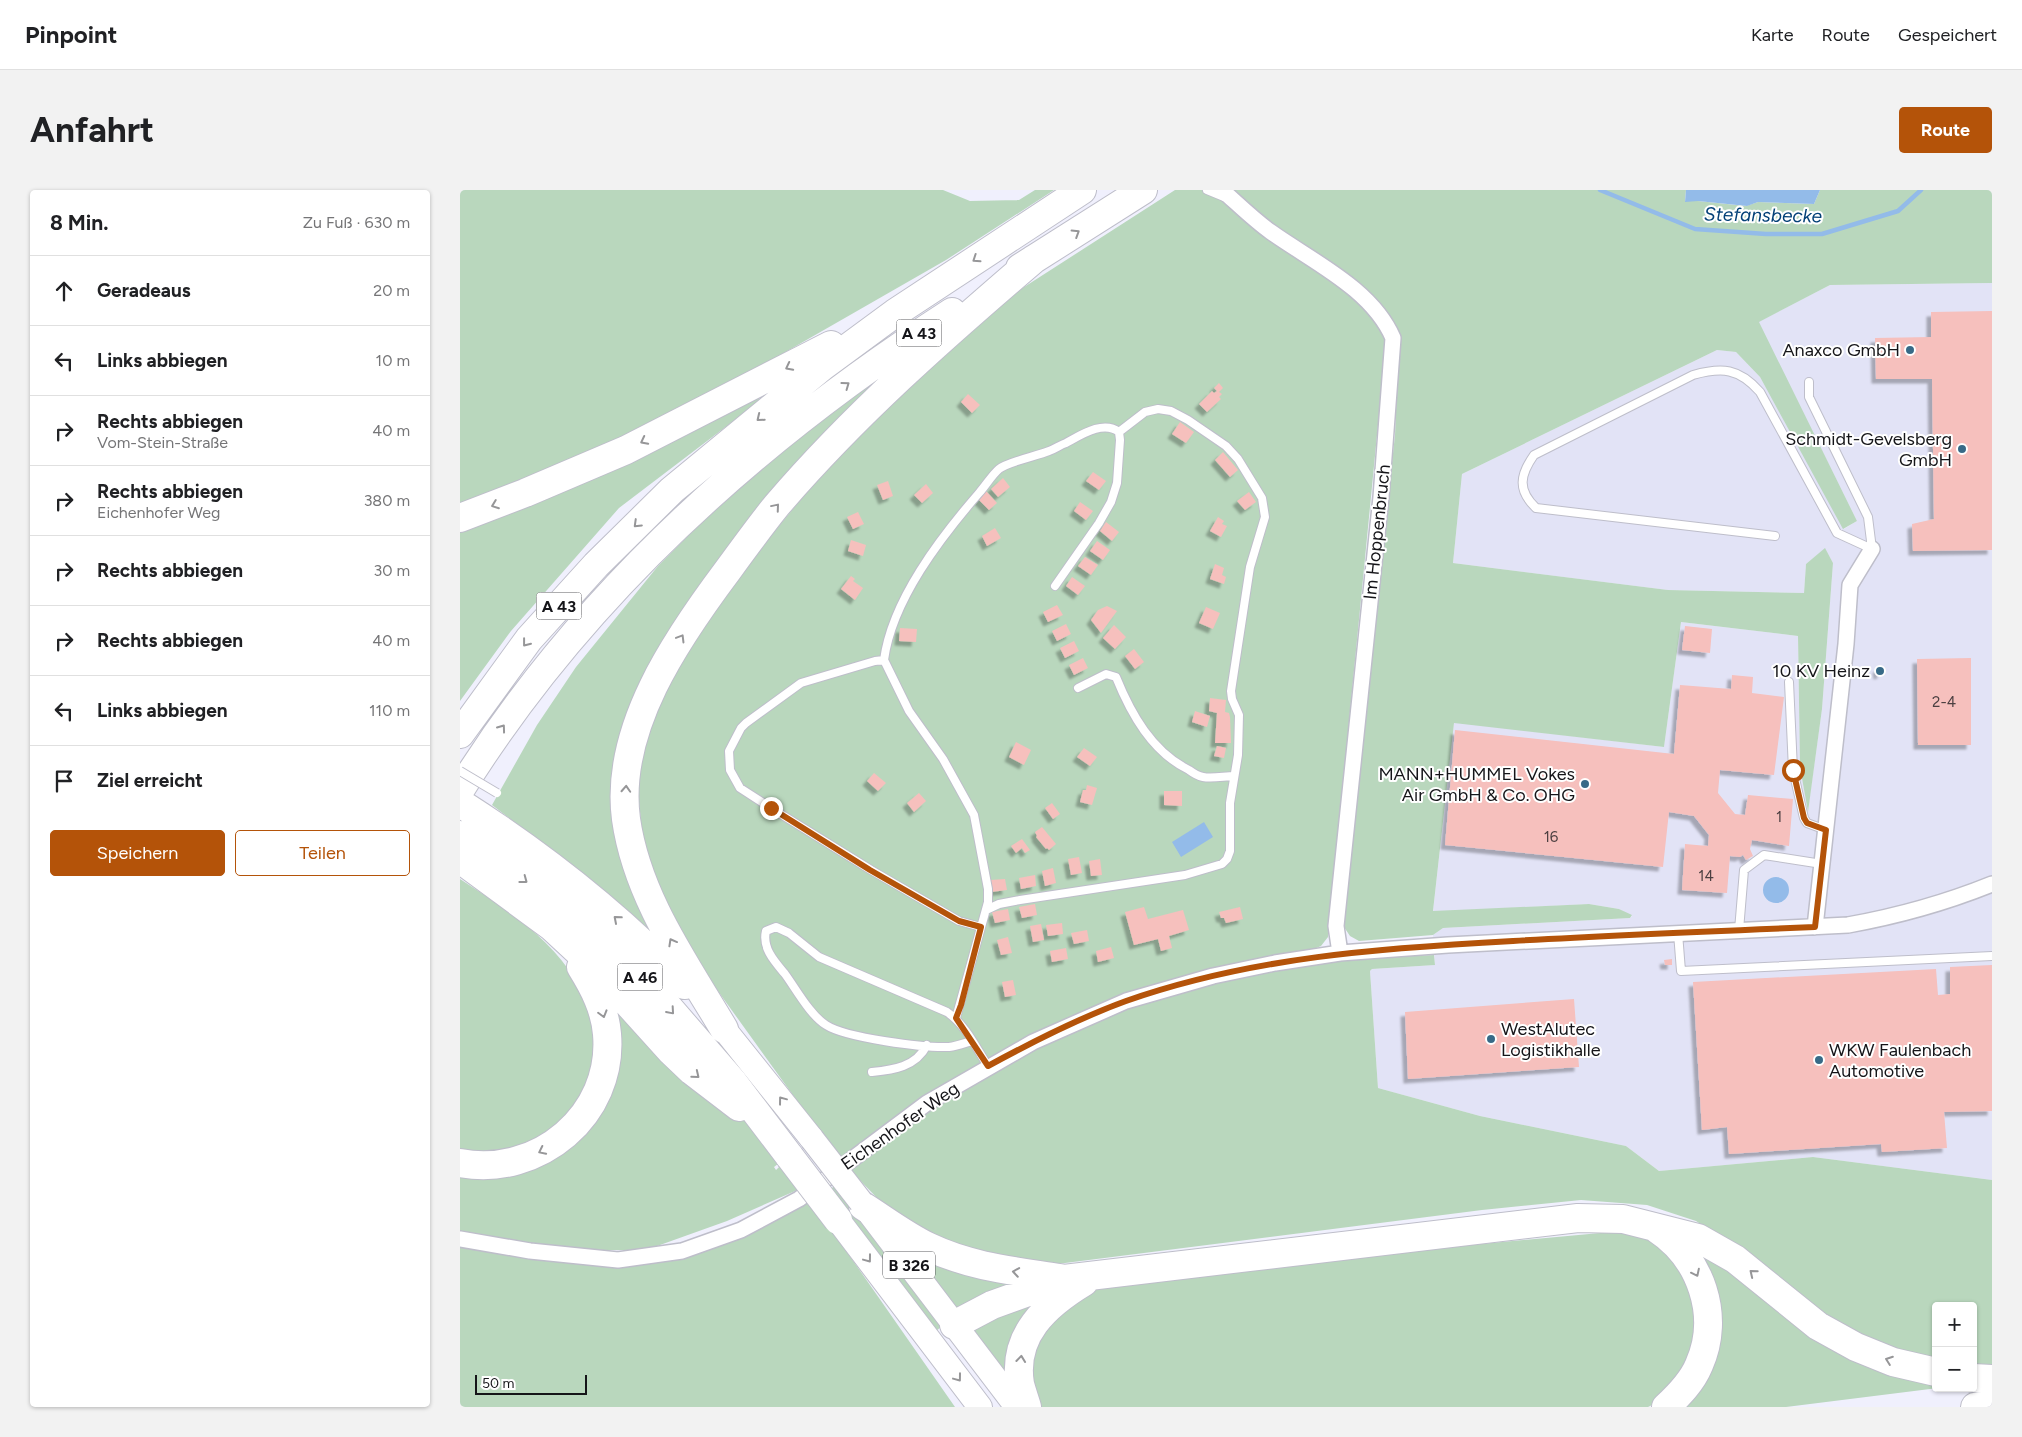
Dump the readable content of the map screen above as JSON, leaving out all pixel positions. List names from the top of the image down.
{
  "streets": {
    "highway": ["A 43", "A 46"],
    "main road": ["B 326"],
    "street": ["Im Hoppenbruch", "Eichenhofer Weg"]
  },
  "crossings": [
    ["Im Hoppenbruch", "Eichenhofer Weg"],
    ["A 46", "B 326"]
  ],
  "water": ["Stefansbecke"],
  "places": [
    "Anaxco GmbH",
    "Schmidt-Gevelsberg GmbH",
    "10 KV Heinz",
    "MANN+HUMMEL Vokes Air GmbH & Co. OHG",
    "WestAlutec Logistikhalle",
    "WKW Faulenbach Automotive"
  ],
  "house_numbers": [
    "2-4",
    "1",
    "16",
    "14"
  ],
  "scale_bar": "50 m",
  "page": {
    "header": "Pinpoint",
    "nav": ["Karte", "Route", "Gespeichert"],
    "buttons": [
      "Route",
      ["Speichern", "Teilen"]
    ],
    "title": "Anfahrt",
    "heading": ["8 Min.", "Zu Fuß · 630 m"],
    "list": [
      ["Geradeaus", "20 m"],
      ["Links abbiegen", "10 m"],
      ["Rechts abbiegen", "Vom-Stein-Straße", "40 m"],
      ["Rechts abbiegen", "Eichenhofer Weg", "380 m"],
      ["Rechts abbiegen", "30 m"],
      ["Rechts abbiegen", "40 m"],
      ["Links abbiegen", "110 m"],
      "Ziel erreicht"
    ],
    "map_buttons": ["+", "−"],
    "scale": "50 m"
  }
}
